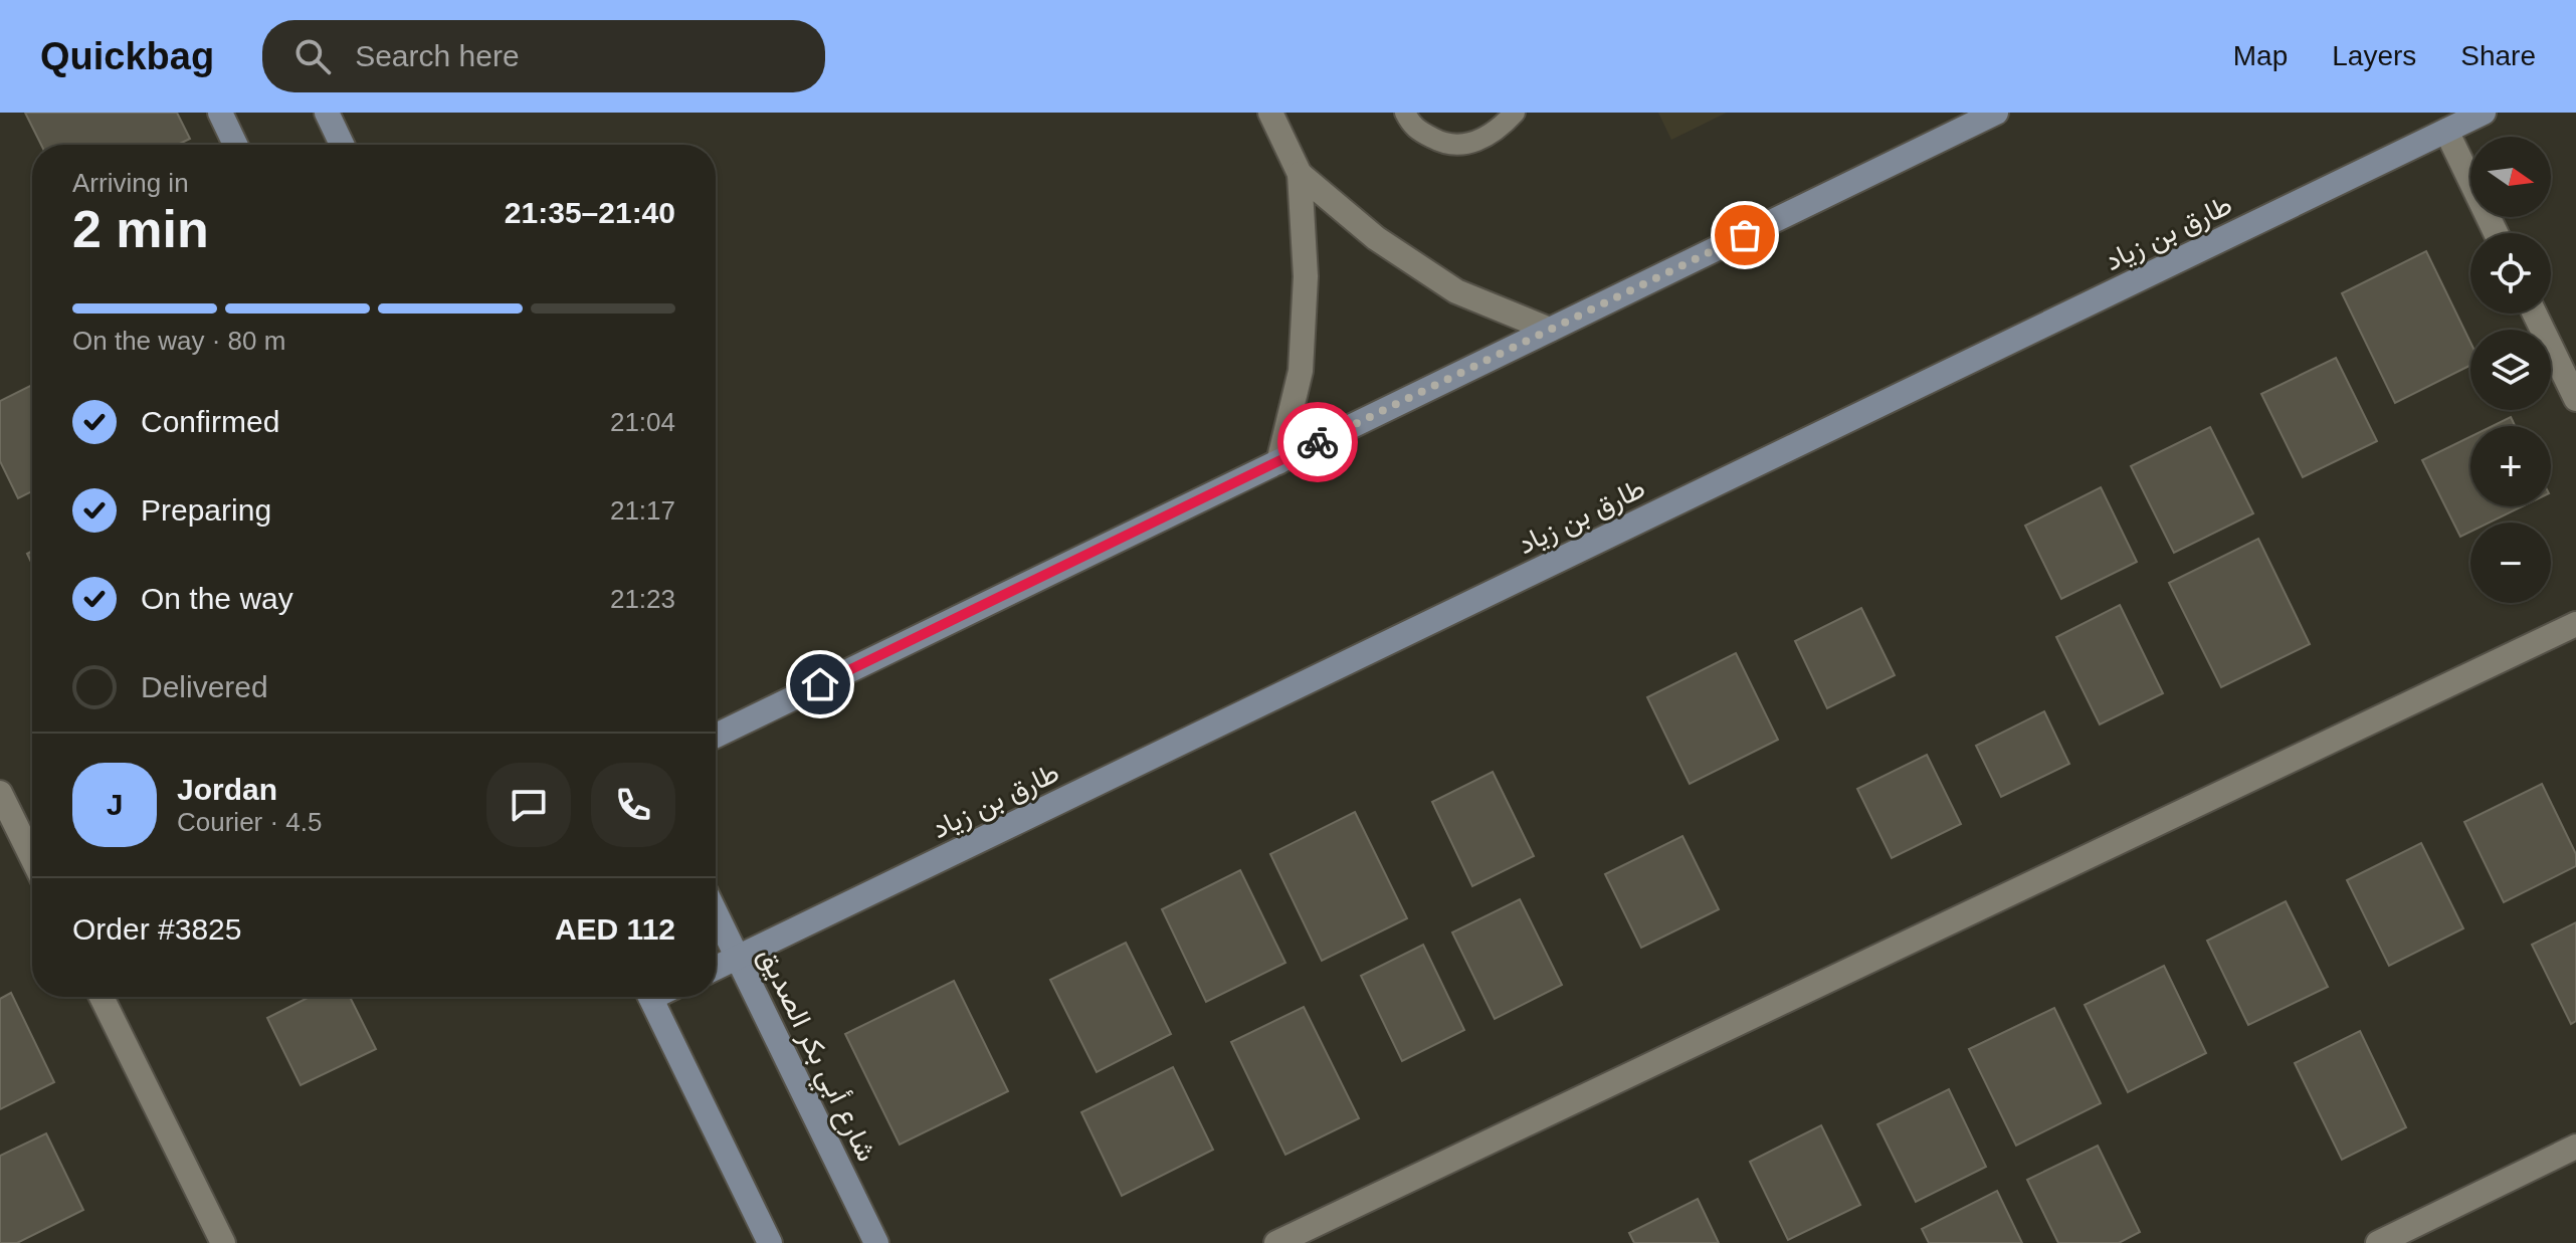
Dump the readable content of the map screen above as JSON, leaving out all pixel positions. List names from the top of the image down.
{
  "streets": {
    "street": ["طارق بن زياد", "شارع أبي بكر الصديق"]
  },
  "crossings": [
    ["طارق بن زياد", "شارع أبي بكر الصديق"]
  ],
  "north": "right",
  "page": {
    "header": "Quickbag",
    "search": "Search here",
    "nav": ["Map", "Layers", "Share"],
    "map_buttons": ["+", "−"],
    "heading": ["2 min", "Arriving in", "21:35–21:40"],
    "panel": [
      "Jordan",
      "Courier · 4.5",
      "Order #3825",
      "AED 112"
    ],
    "bar": "On the way · 80 m",
    "list": [
      ["Confirmed", "21:04"],
      ["Preparing", "21:17"],
      ["On the way", "21:23"],
      "Delivered"
    ],
    "round": "J"
  }
}
